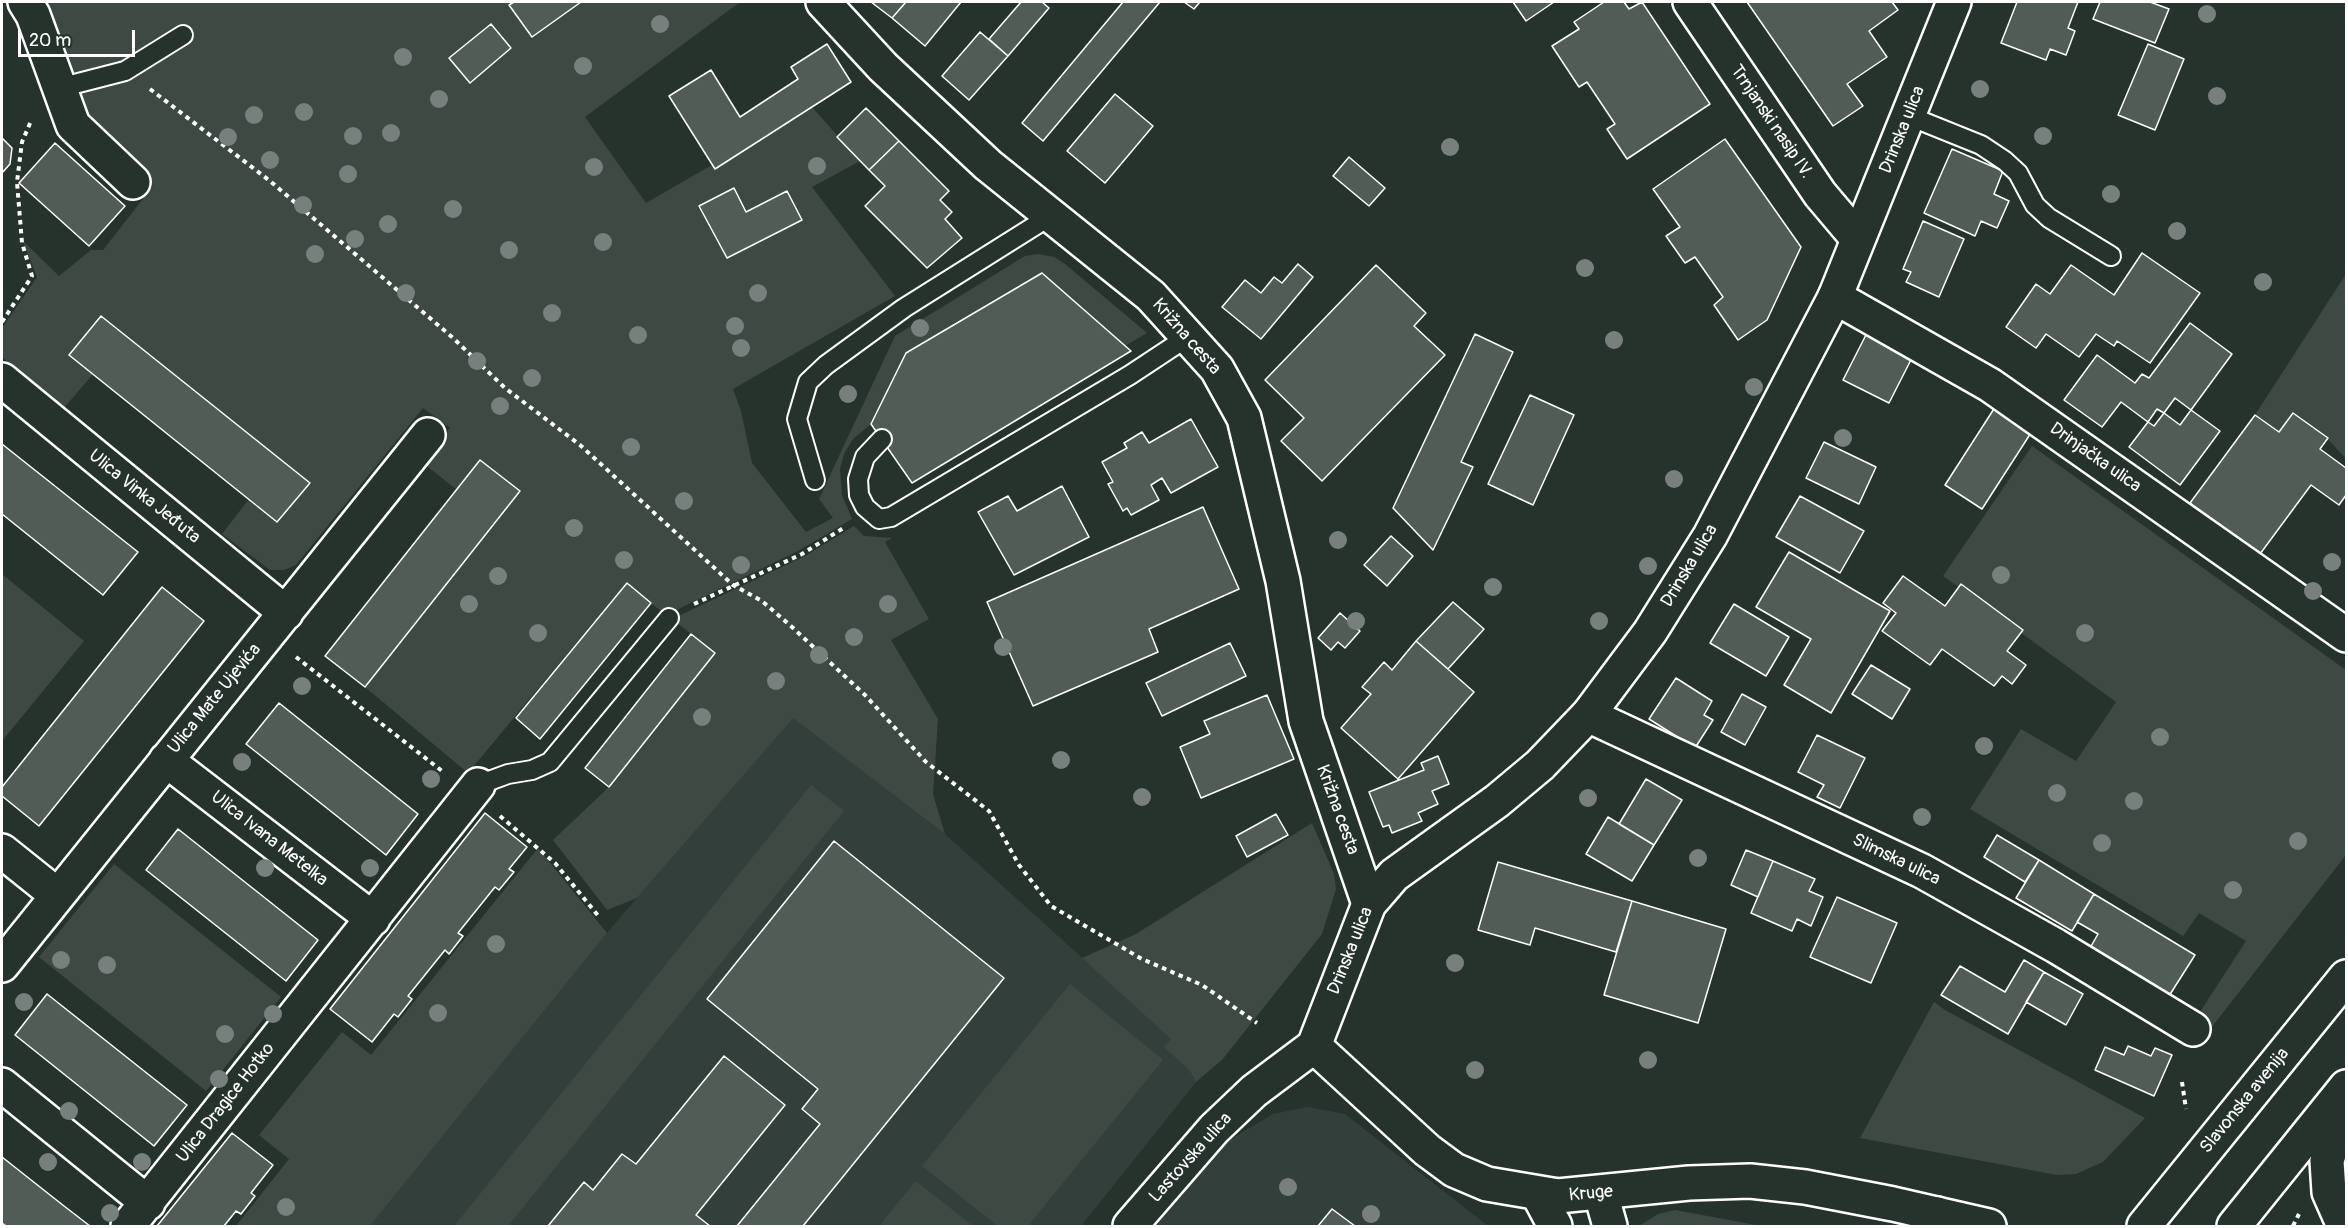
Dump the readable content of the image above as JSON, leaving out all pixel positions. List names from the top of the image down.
{
  "streets": {
    "street": [
      "Trnjanski nasip IV.",
      "Drinska ulica",
      "Križna cesta",
      "Drinjačka ulica",
      "Ulica Vinka Jeđuta",
      "Ulica Mate Ujevića",
      "Ulica Ivana Metelka",
      "Slimska ulica",
      "Slavonska avenija",
      "Ulica Dragice Hotko",
      "Lastovska ulica",
      "Kruge"
    ]
  },
  "crossings": [
    ["Trnjanski nasip IV.", "Drinska ulica"],
    ["Drinska ulica", "Križna cesta"],
    ["Drinska ulica", "Drinjačka ulica"],
    ["Drinska ulica", "Slimska ulica"],
    ["Drinska ulica", "Lastovska ulica"],
    ["Drinska ulica", "Kruge"],
    ["Ulica Vinka Jeđuta", "Ulica Mate Ujevića"],
    ["Ulica Mate Ujevića", "Ulica Ivana Metelka"],
    ["Ulica Ivana Metelka", "Ulica Dragice Hotko"],
    ["Lastovska ulica", "Kruge"]
  ],
  "scale_bar": "20 m"
}
